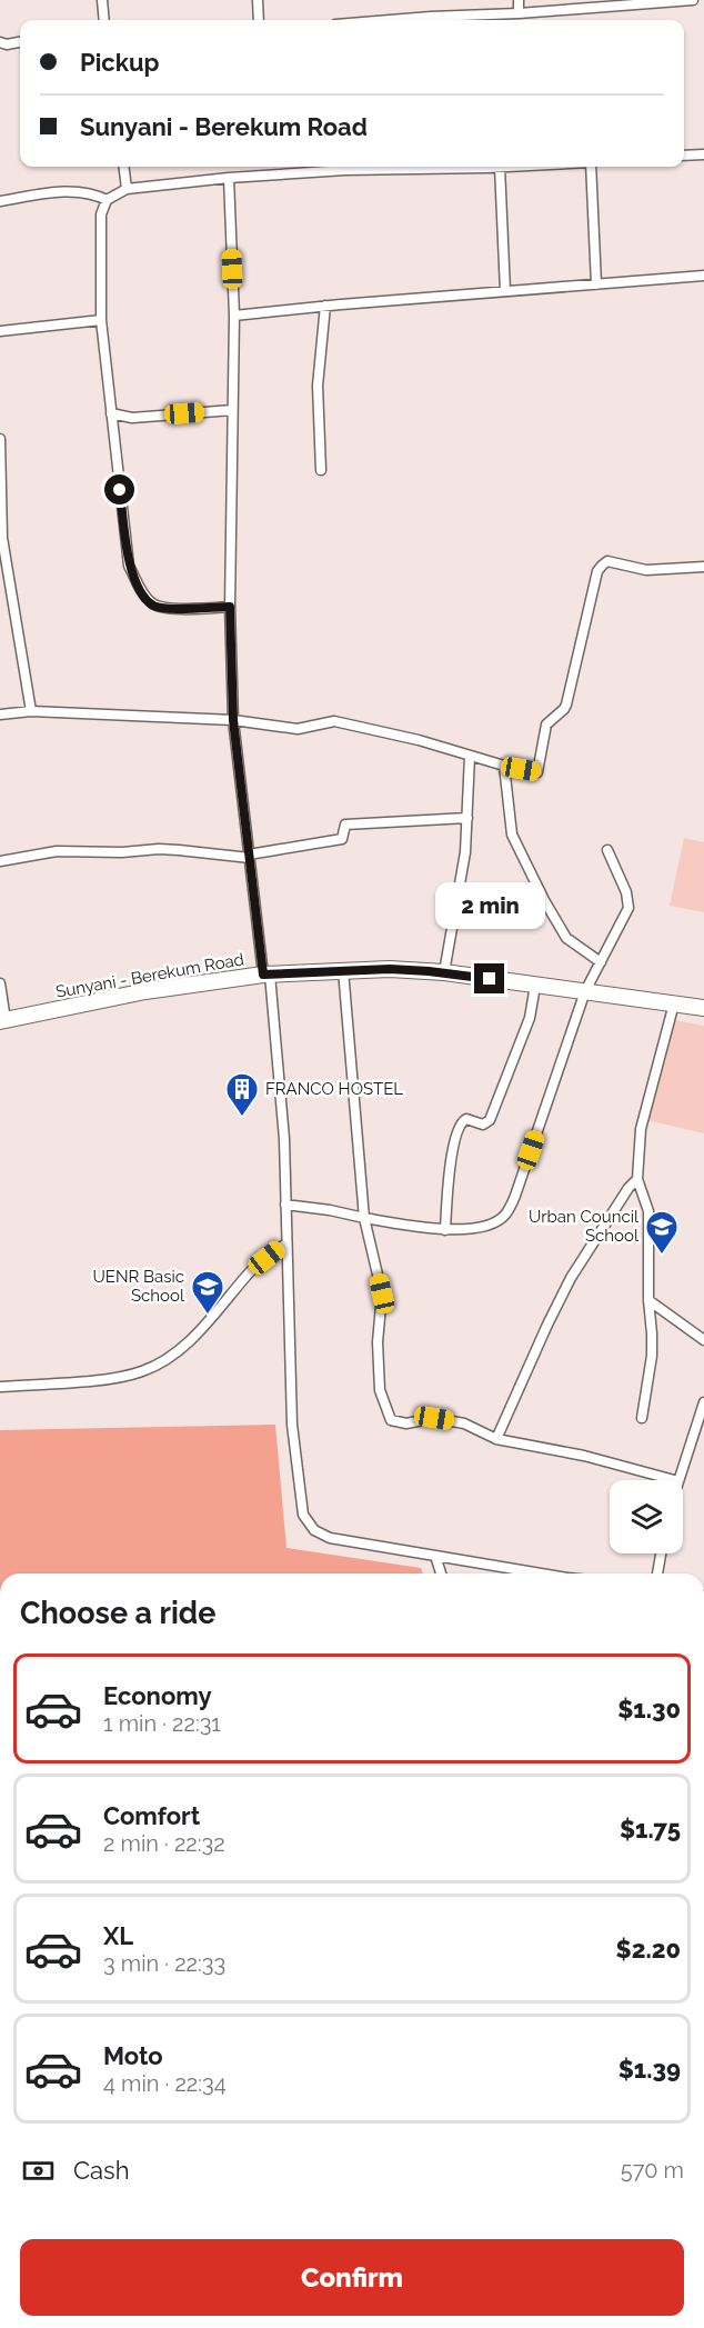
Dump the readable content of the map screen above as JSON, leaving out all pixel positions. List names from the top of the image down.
{
  "streets": {
    "main road": ["Sunyani - Berekum Road"]
  },
  "places": {
    "building": ["FRANCO HOSTEL"],
    "school or university": ["Urban Council School", "UENR Basic School"]
  },
  "page": {
    "banner": ["Pickup", "Sunyani - Berekum Road"],
    "bubble": "2 min",
    "heading": "Choose a ride",
    "list": [
      {
        "name": "Economy",
        "note": "1 min · 22:31",
        "value": "$1.30"
      },
      {
        "name": "Comfort",
        "note": "2 min · 22:32",
        "value": "$1.75"
      },
      {
        "name": "XL",
        "note": "3 min · 22:33",
        "value": "$2.20"
      },
      {
        "name": "Moto",
        "note": "4 min · 22:34",
        "value": "$1.39"
      }
    ],
    "pay": ["Cash", "570 m"],
    "buttons": "Confirm"
  }
}
